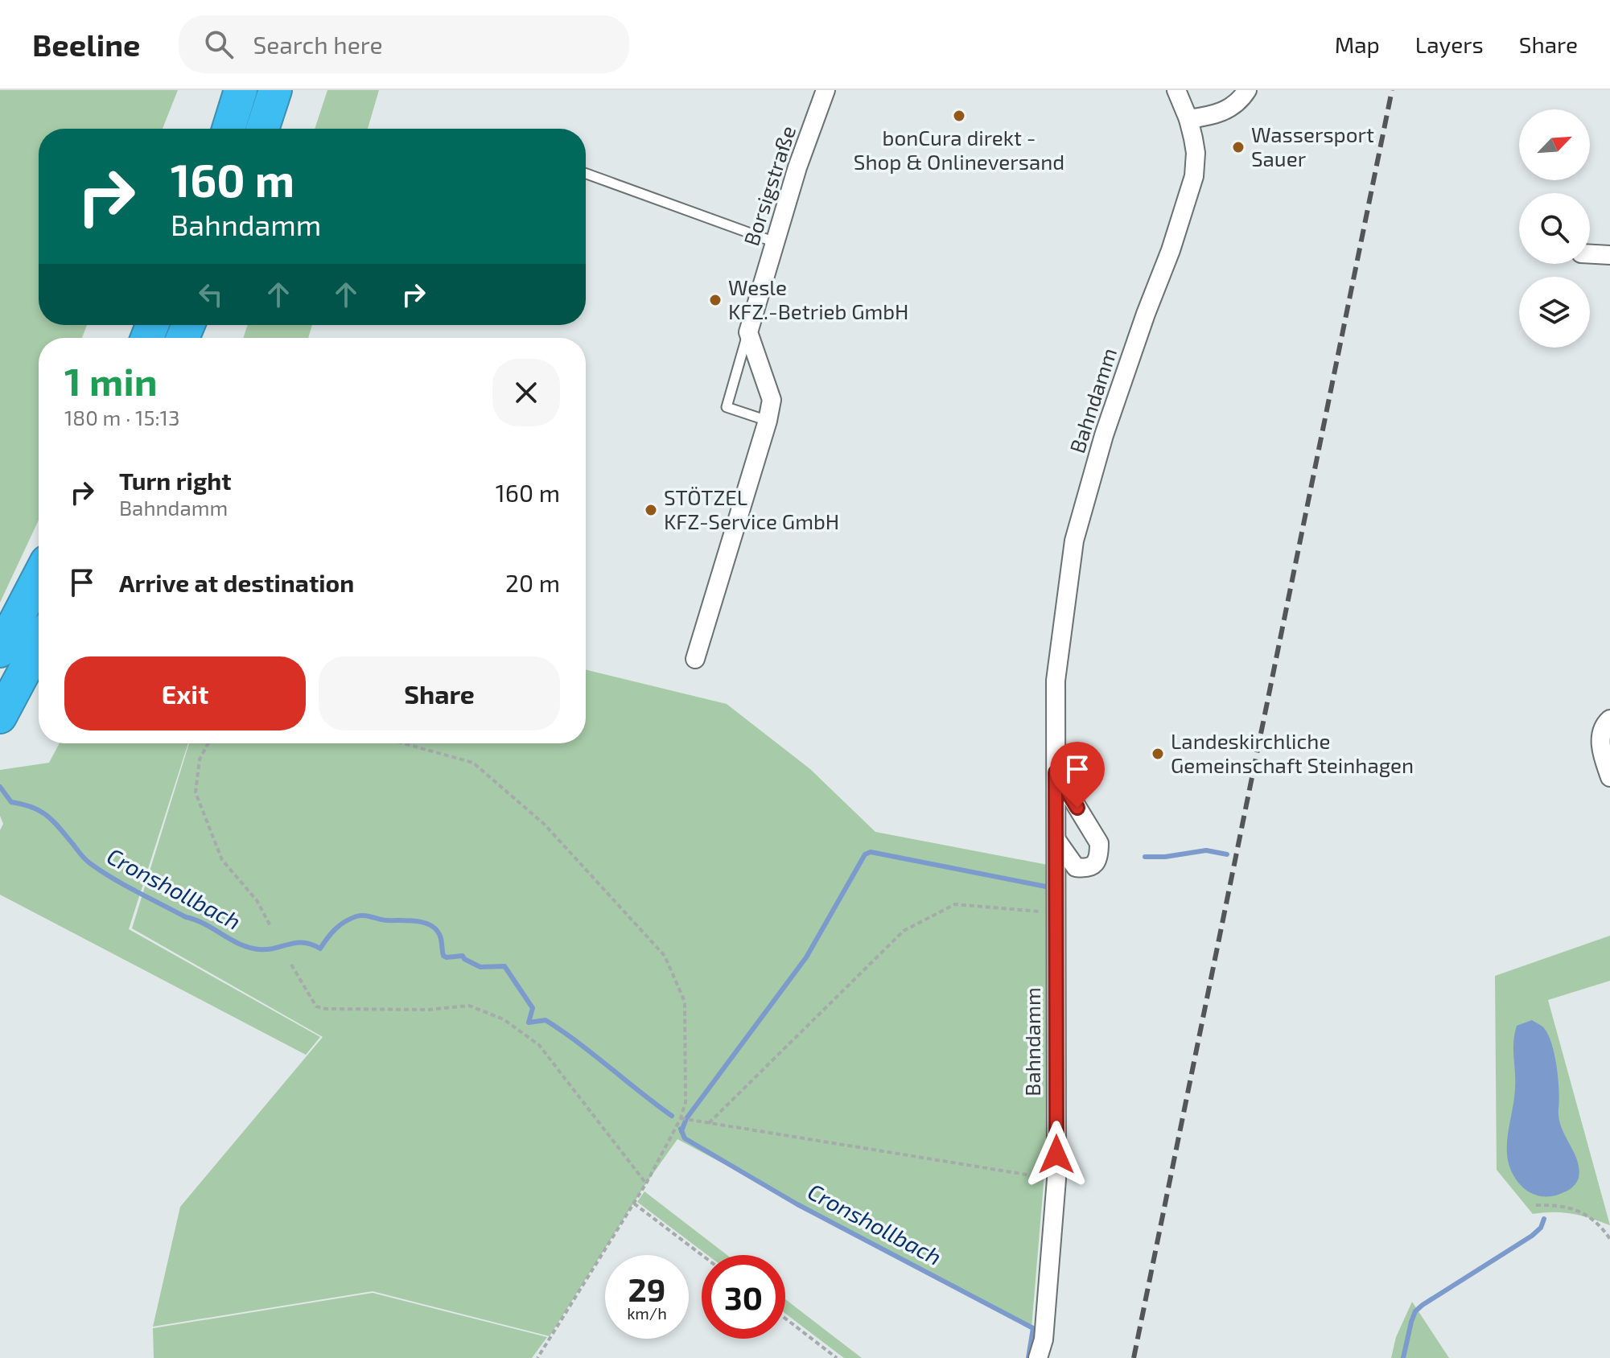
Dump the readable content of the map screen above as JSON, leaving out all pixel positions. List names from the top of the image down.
{
  "streets": {
    "street": ["Borsigstraße", "Bahndamm"]
  },
  "water": ["Cronshollbach"],
  "places": [
    "bonCura direkt - Shop & Onlineversand",
    "Wassersport Sauer",
    "Wesle KFZ.-Betrieb GmbH",
    "STÖTZEL KFZ-Service GmbH",
    "Landeskirchliche Gemeinschaft Steinhagen"
  ],
  "north": "top right",
  "page": {
    "header": "Beeline",
    "search": "Search here",
    "nav": ["Map", "Layers", "Share"],
    "turn": ["160 m", "Bahndamm"],
    "heading": ["1 min", "180 m · 15:13"],
    "list": [
      {
        "name": "Turn right",
        "note": "Bahndamm",
        "value": "160 m"
      },
      {
        "name": "Arrive at destination",
        "value": "20 m"
      }
    ],
    "buttons": ["Exit", "Share"],
    "speed": "29 km/h",
    "limit": "30"
  }
}
